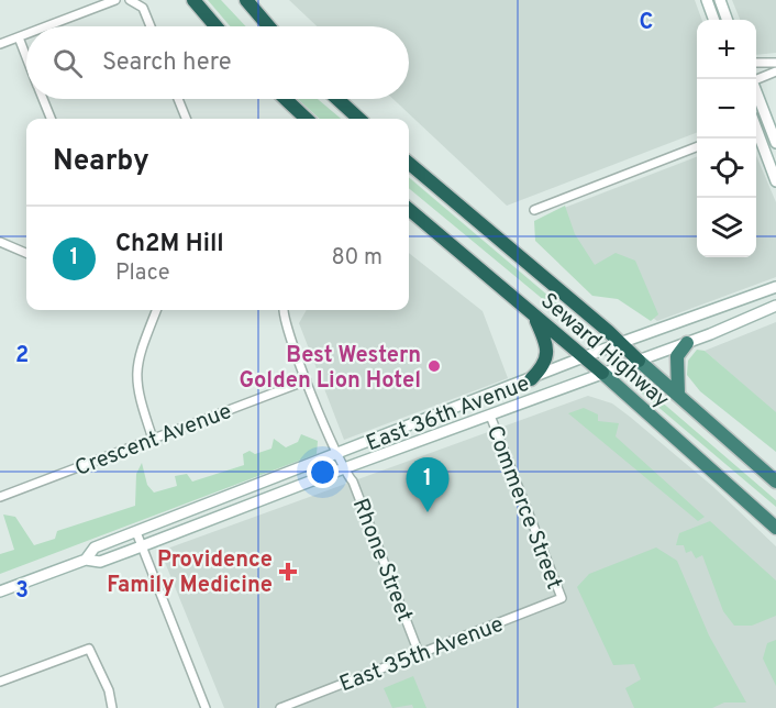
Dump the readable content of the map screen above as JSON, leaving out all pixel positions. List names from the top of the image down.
{
  "streets": {
    "highway": ["Seward Highway"],
    "main road": ["East 36th Avenue"],
    "street": [
      "Crescent Avenue",
      "Commerce Street",
      "Rhone Street",
      "East 35th Avenue"
    ]
  },
  "crossings": [
    ["Seward Highway", "East 36th Avenue"],
    ["East 36th Avenue", "Commerce Street"],
    ["East 36th Avenue", "Rhone Street"],
    ["Crescent Avenue", "Rhone Street"],
    ["Commerce Street", "East 35th Avenue"],
    ["Rhone Street", "East 35th Avenue"]
  ],
  "places": {
    "other": ["Best Western Golden Lion Hotel"],
    "health": ["Providence Family Medicine"]
  },
  "page": {
    "map_buttons": ["+", "−"],
    "search": "Search here",
    "heading": "Nearby",
    "list": [
      {
        "mark": "1",
        "name": "Ch2M Hill",
        "note": "Place",
        "value": "80 m"
      }
    ],
    "pins": "1"
  },
  "grid": {
    "columns": ["C"],
    "rows": ["2", "3"]
  }
}
